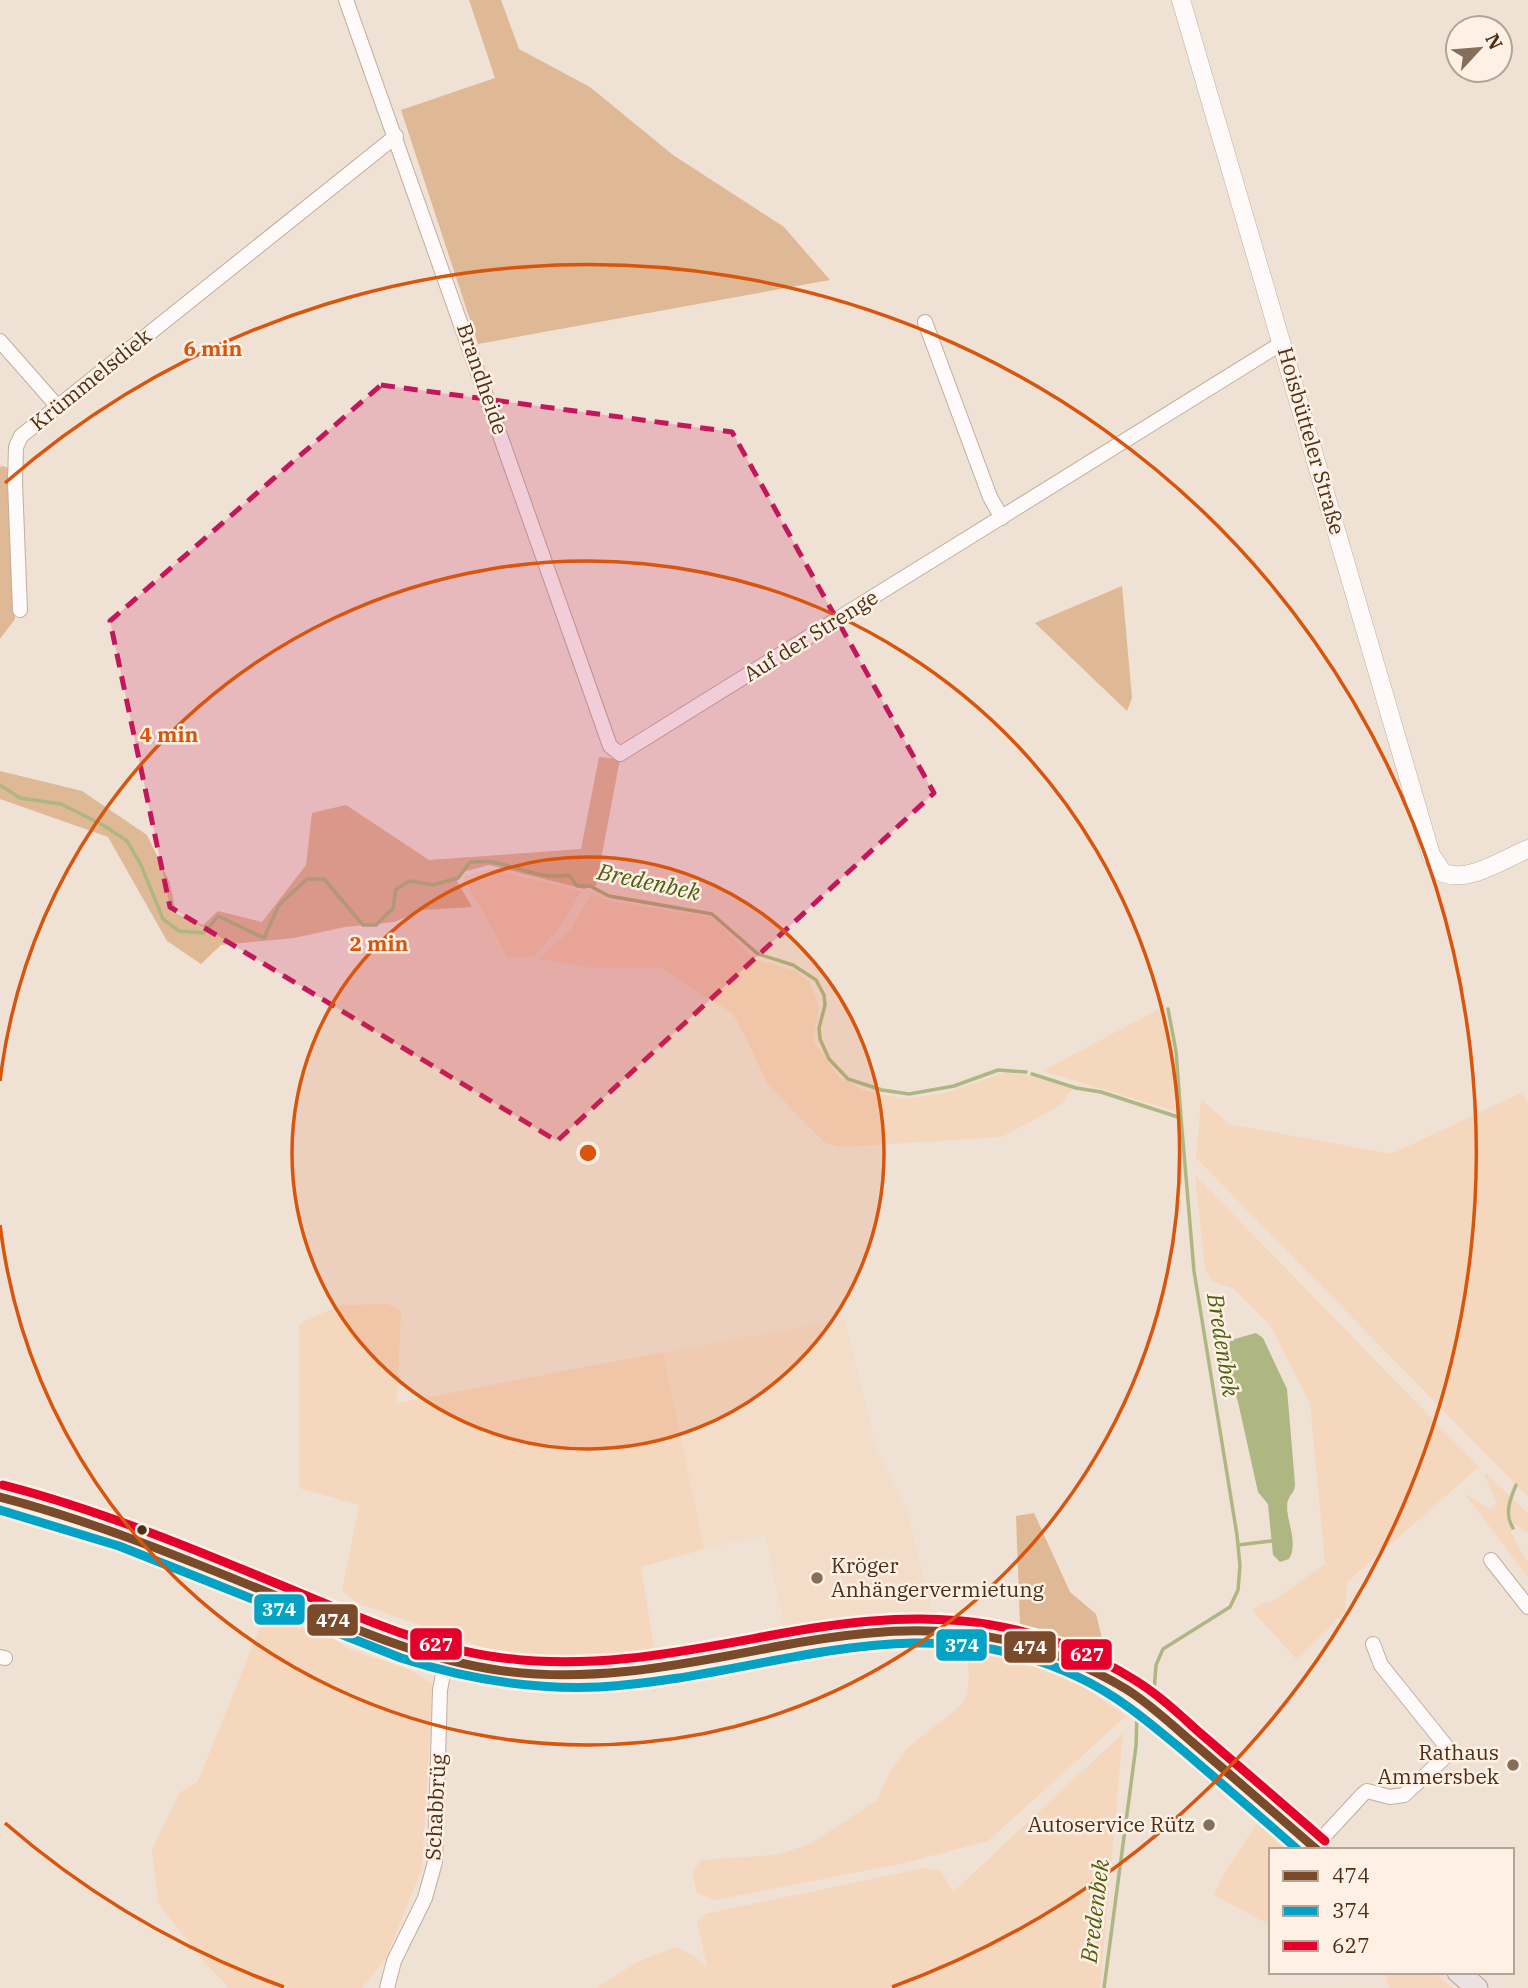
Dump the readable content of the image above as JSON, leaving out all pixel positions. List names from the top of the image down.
{
  "streets": {
    "street": [
      "Brandheide",
      "Krümmelsdiek",
      "Hoisbütteler Straße",
      "Auf der Strenge",
      "Schabbrüg"
    ]
  },
  "crossings": [
    ["Brandheide", "Krümmelsdiek"],
    ["Brandheide", "Auf der Strenge"],
    ["Hoisbütteler Straße", "Auf der Strenge"]
  ],
  "water": ["Bredenbek"],
  "places": ["Kröger Anhängervermietung", "Rathaus Ammersbek", "Autoservice Rütz"],
  "lines": ["transit line 627", "transit line 474", "transit line 374"],
  "legend": ["474", "374", "627"],
  "north": "top right",
  "rings": ["6 min", "4 min", "2 min"]
}
